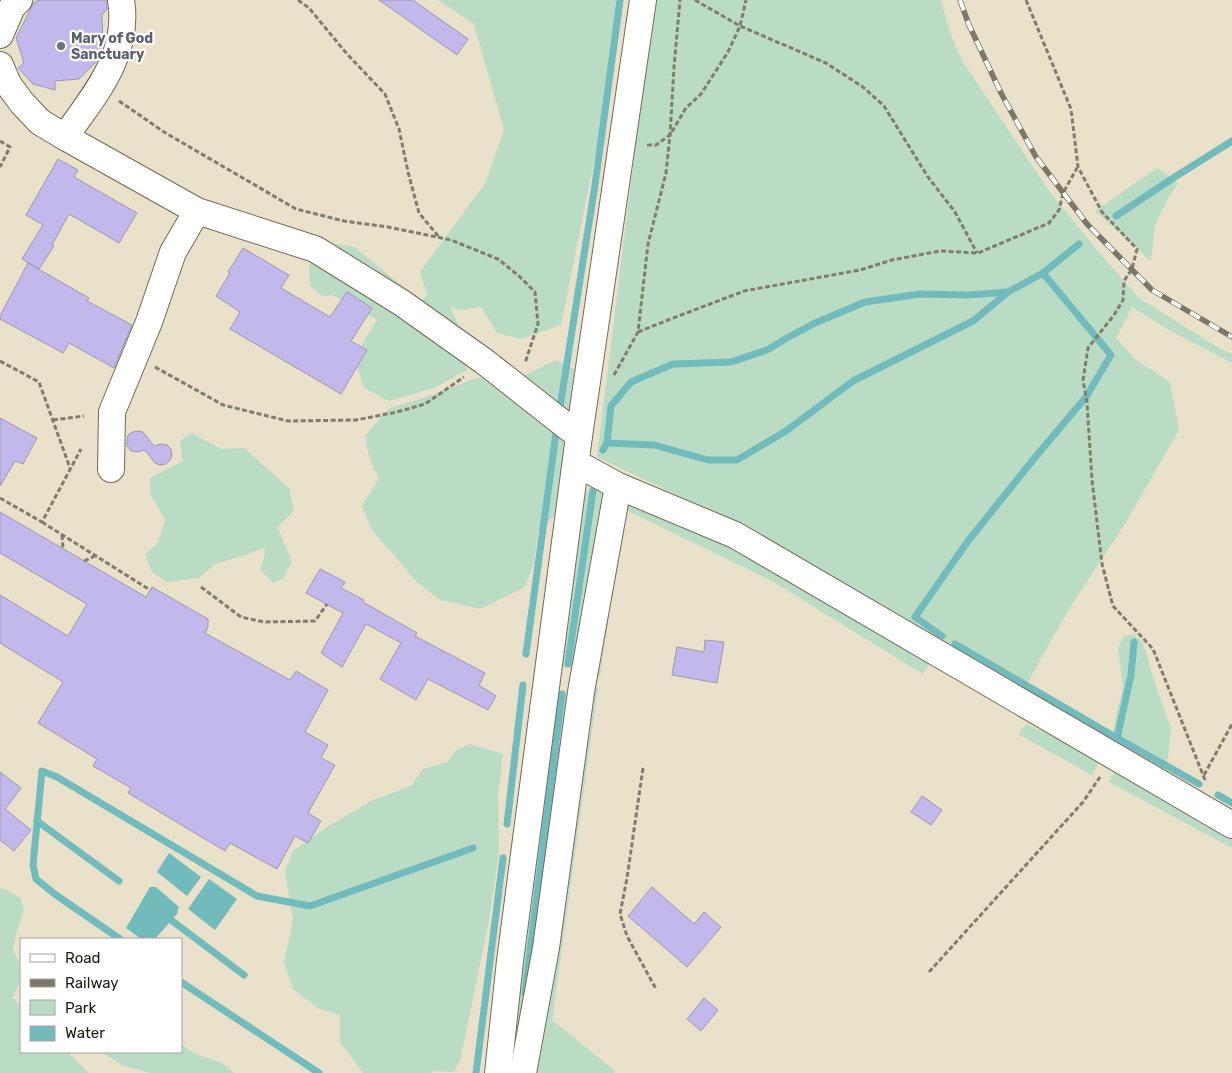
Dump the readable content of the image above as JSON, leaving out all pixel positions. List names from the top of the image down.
{
  "places": ["Mary of God Sanctuary"],
  "legend": [
    "Road",
    "Railway",
    "Park",
    "Water"
  ]
}
